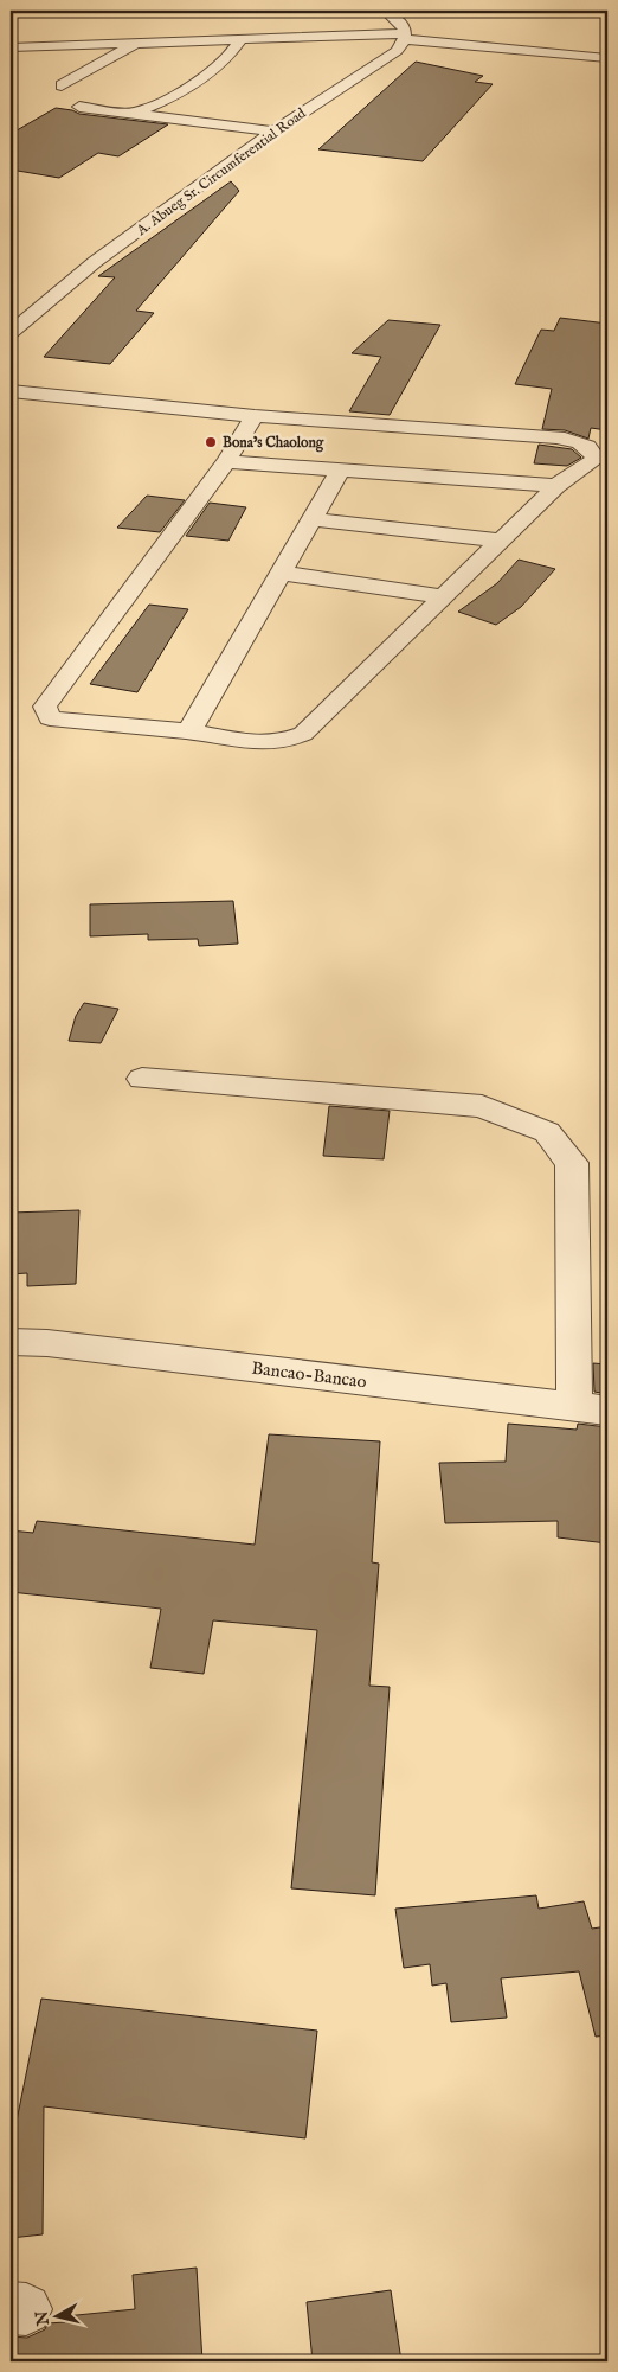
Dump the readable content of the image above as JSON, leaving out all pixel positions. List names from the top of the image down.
{
  "streets": {
    "street": ["A. Abueg Sr. Circumferential Road", "Bancao-Bancao"]
  },
  "places": ["Bona’s Chaolong"],
  "north": "left"
}
